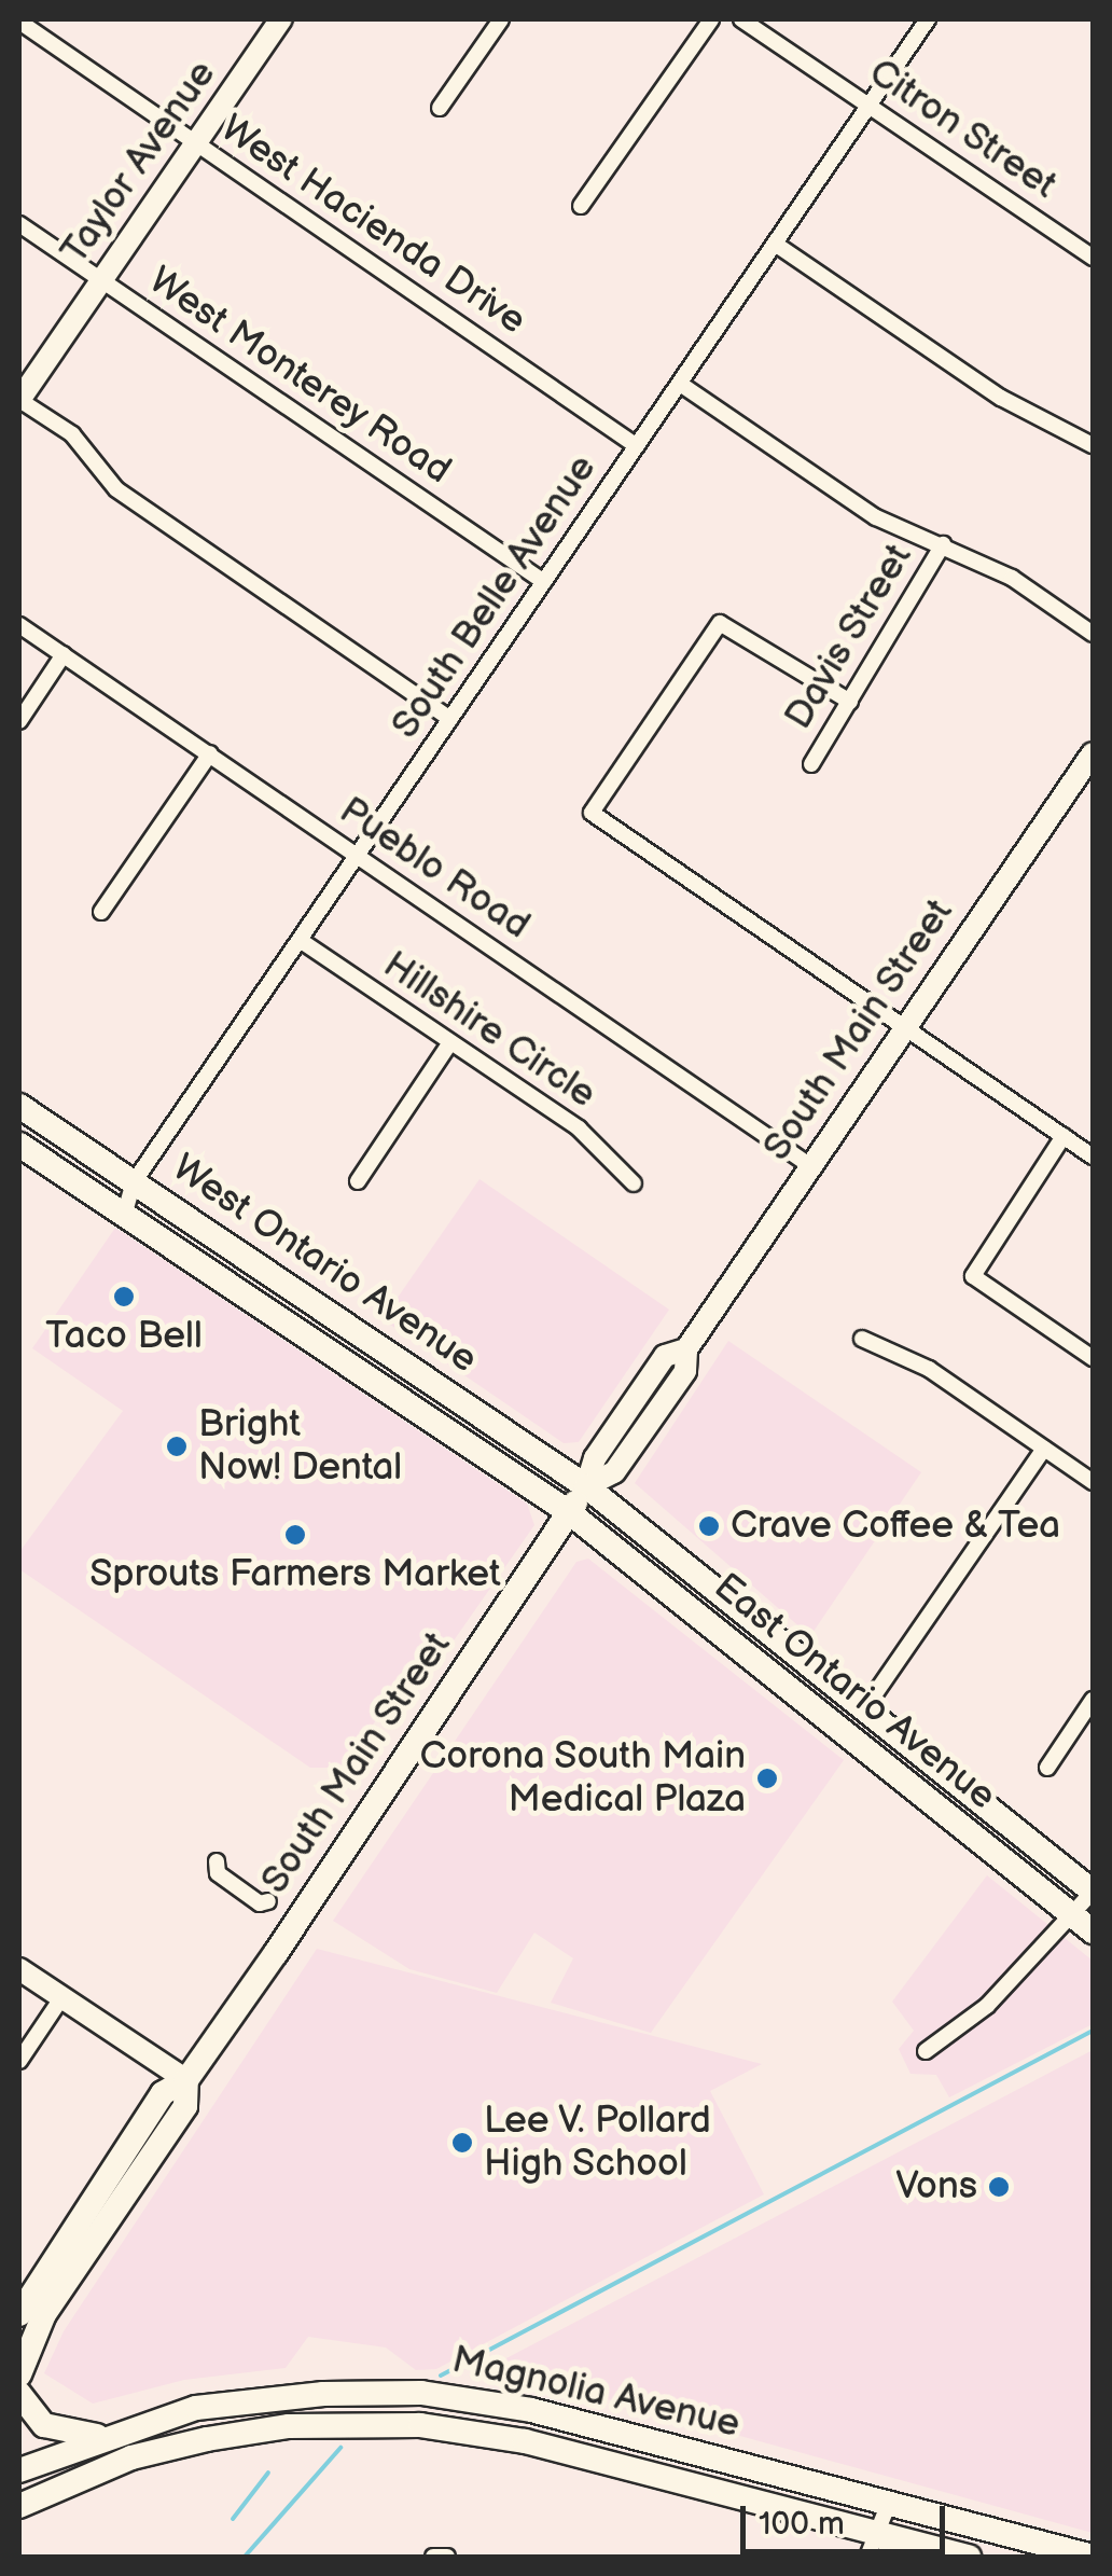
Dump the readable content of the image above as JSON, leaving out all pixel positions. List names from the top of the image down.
{
  "streets": {
    "main road": [
      "Taylor Avenue",
      "South Main Street",
      "West Ontario Avenue",
      "East Ontario Avenue",
      "Magnolia Avenue"
    ],
    "street": [
      "Citron Street",
      "West Hacienda Drive",
      "West Monterey Road",
      "South Belle Avenue",
      "Davis Street",
      "Pueblo Road",
      "Hillshire Circle"
    ]
  },
  "crossings": [
    ["Citron Street", "South Belle Avenue"],
    ["Taylor Avenue", "West Hacienda Drive"],
    ["Taylor Avenue", "West Monterey Road"],
    ["West Hacienda Drive", "South Belle Avenue"],
    ["West Monterey Road", "South Belle Avenue"],
    ["South Belle Avenue", "Pueblo Road"],
    ["South Belle Avenue", "Hillshire Circle"],
    ["South Belle Avenue", "West Ontario Avenue"],
    ["Pueblo Road", "South Main Street"],
    ["South Main Street", "West Ontario Avenue"],
    ["South Main Street", "East Ontario Avenue"],
    ["West Ontario Avenue", "East Ontario Avenue"]
  ],
  "places": [
    "Taco Bell",
    "Bright Now! Dental",
    "Crave Coffee & Tea",
    "Sprouts Farmers Market",
    "Corona South Main Medical Plaza",
    "Lee V. Pollard High School",
    "Vons"
  ],
  "scale_bar": "100 m"
}
